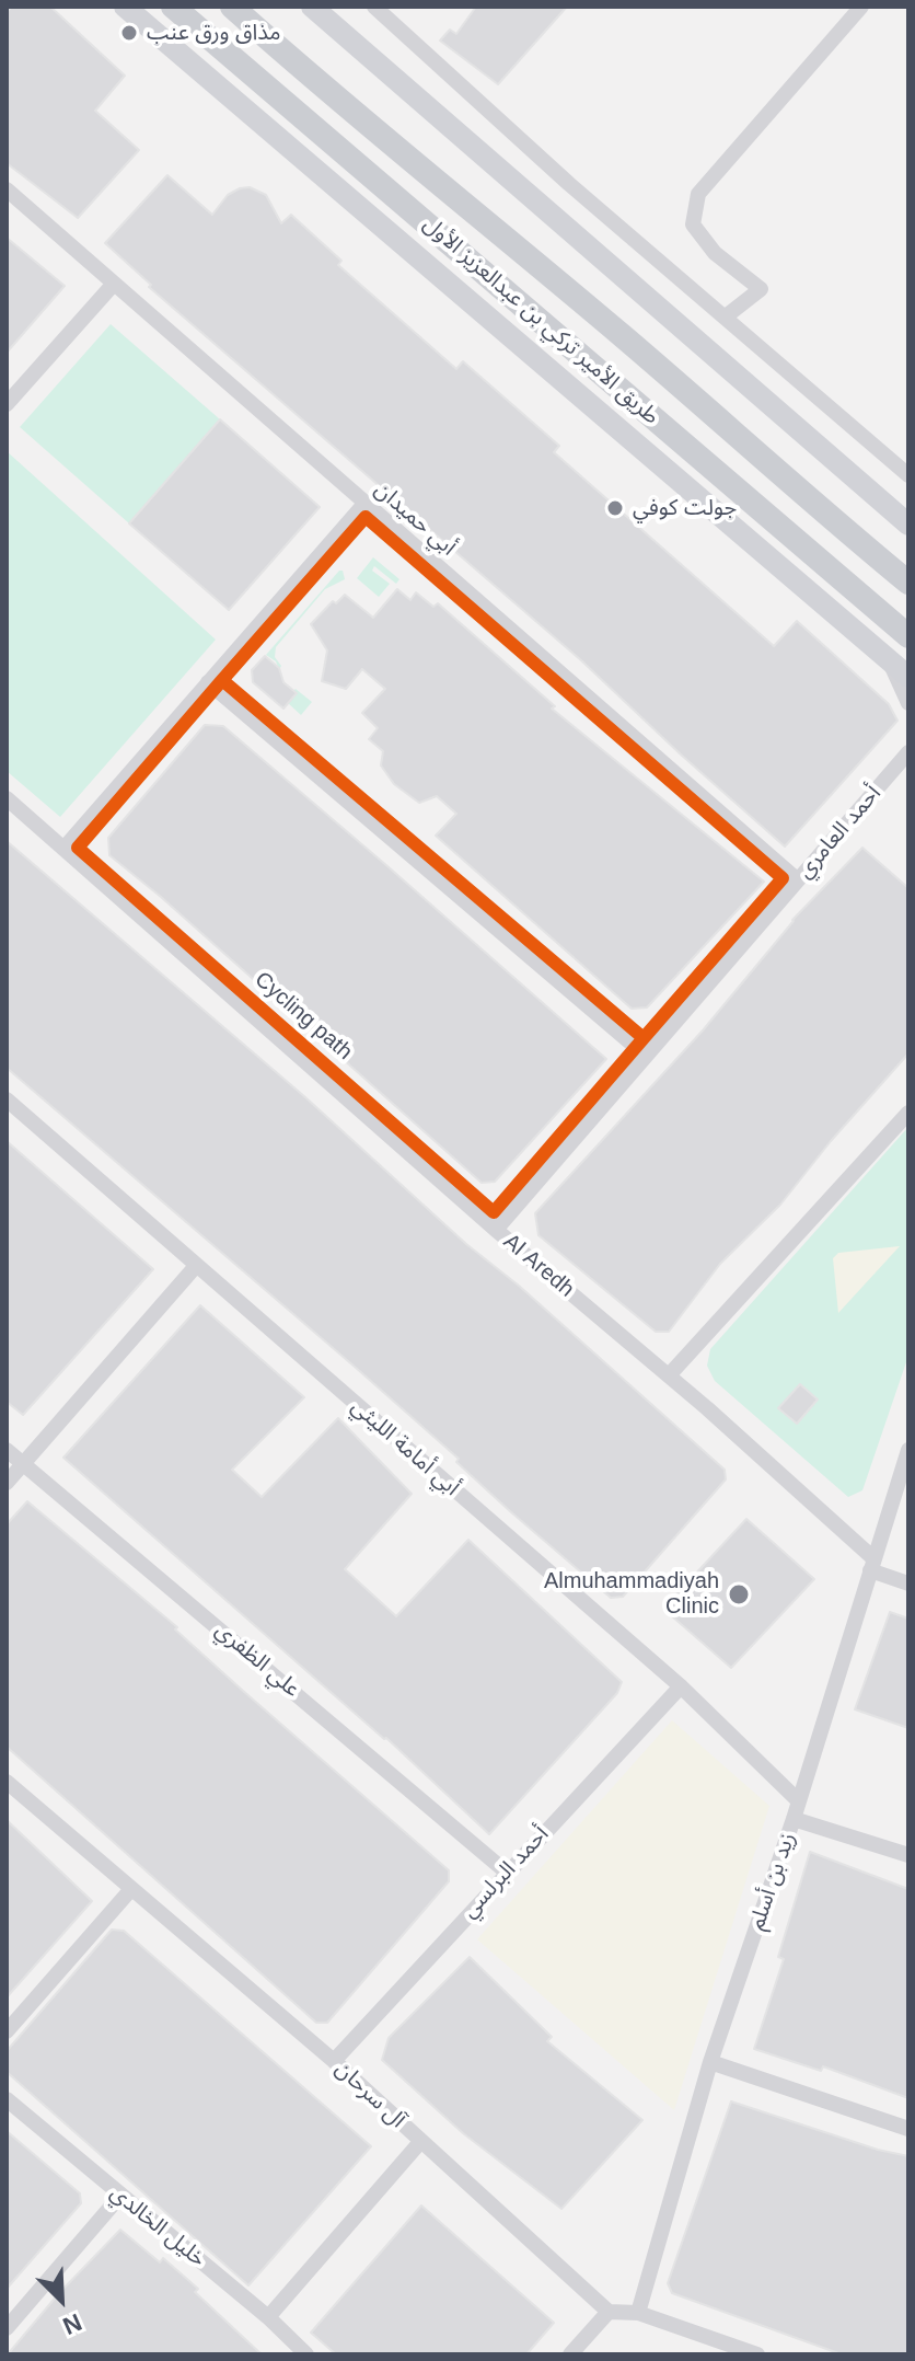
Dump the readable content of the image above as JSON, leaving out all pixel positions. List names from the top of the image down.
{
  "streets": {
    "main road": ["طريق الأمير تركي بن عبدالعزيز الأول"],
    "street": [
      "أبي حميدان",
      "أحمد العامري",
      "Al Aredh",
      "أبي أمامة الليثي",
      "علي الظفري",
      "أحمد البرلسي",
      "زيد بن أسلم",
      "آل سرحان",
      "خليل الخالدي"
    ],
    "cycle path": ["Cycling path"]
  },
  "crossings": [
    ["أبي حميدان", "أحمد العامري"],
    ["أحمد العامري", "Al Aredh"],
    ["Al Aredh", "زيد بن أسلم"],
    ["أبي أمامة الليثي", "أحمد البرلسي"],
    ["أبي أمامة الليثي", "زيد بن أسلم"],
    ["علي الظفري", "أحمد البرلسي"],
    ["أحمد البرلسي", "آل سرحان"]
  ],
  "places": ["مذاق ورق عنب", "جولت كوفي", "Almuhammadiyah Clinic"],
  "north": "bottom right"
}
